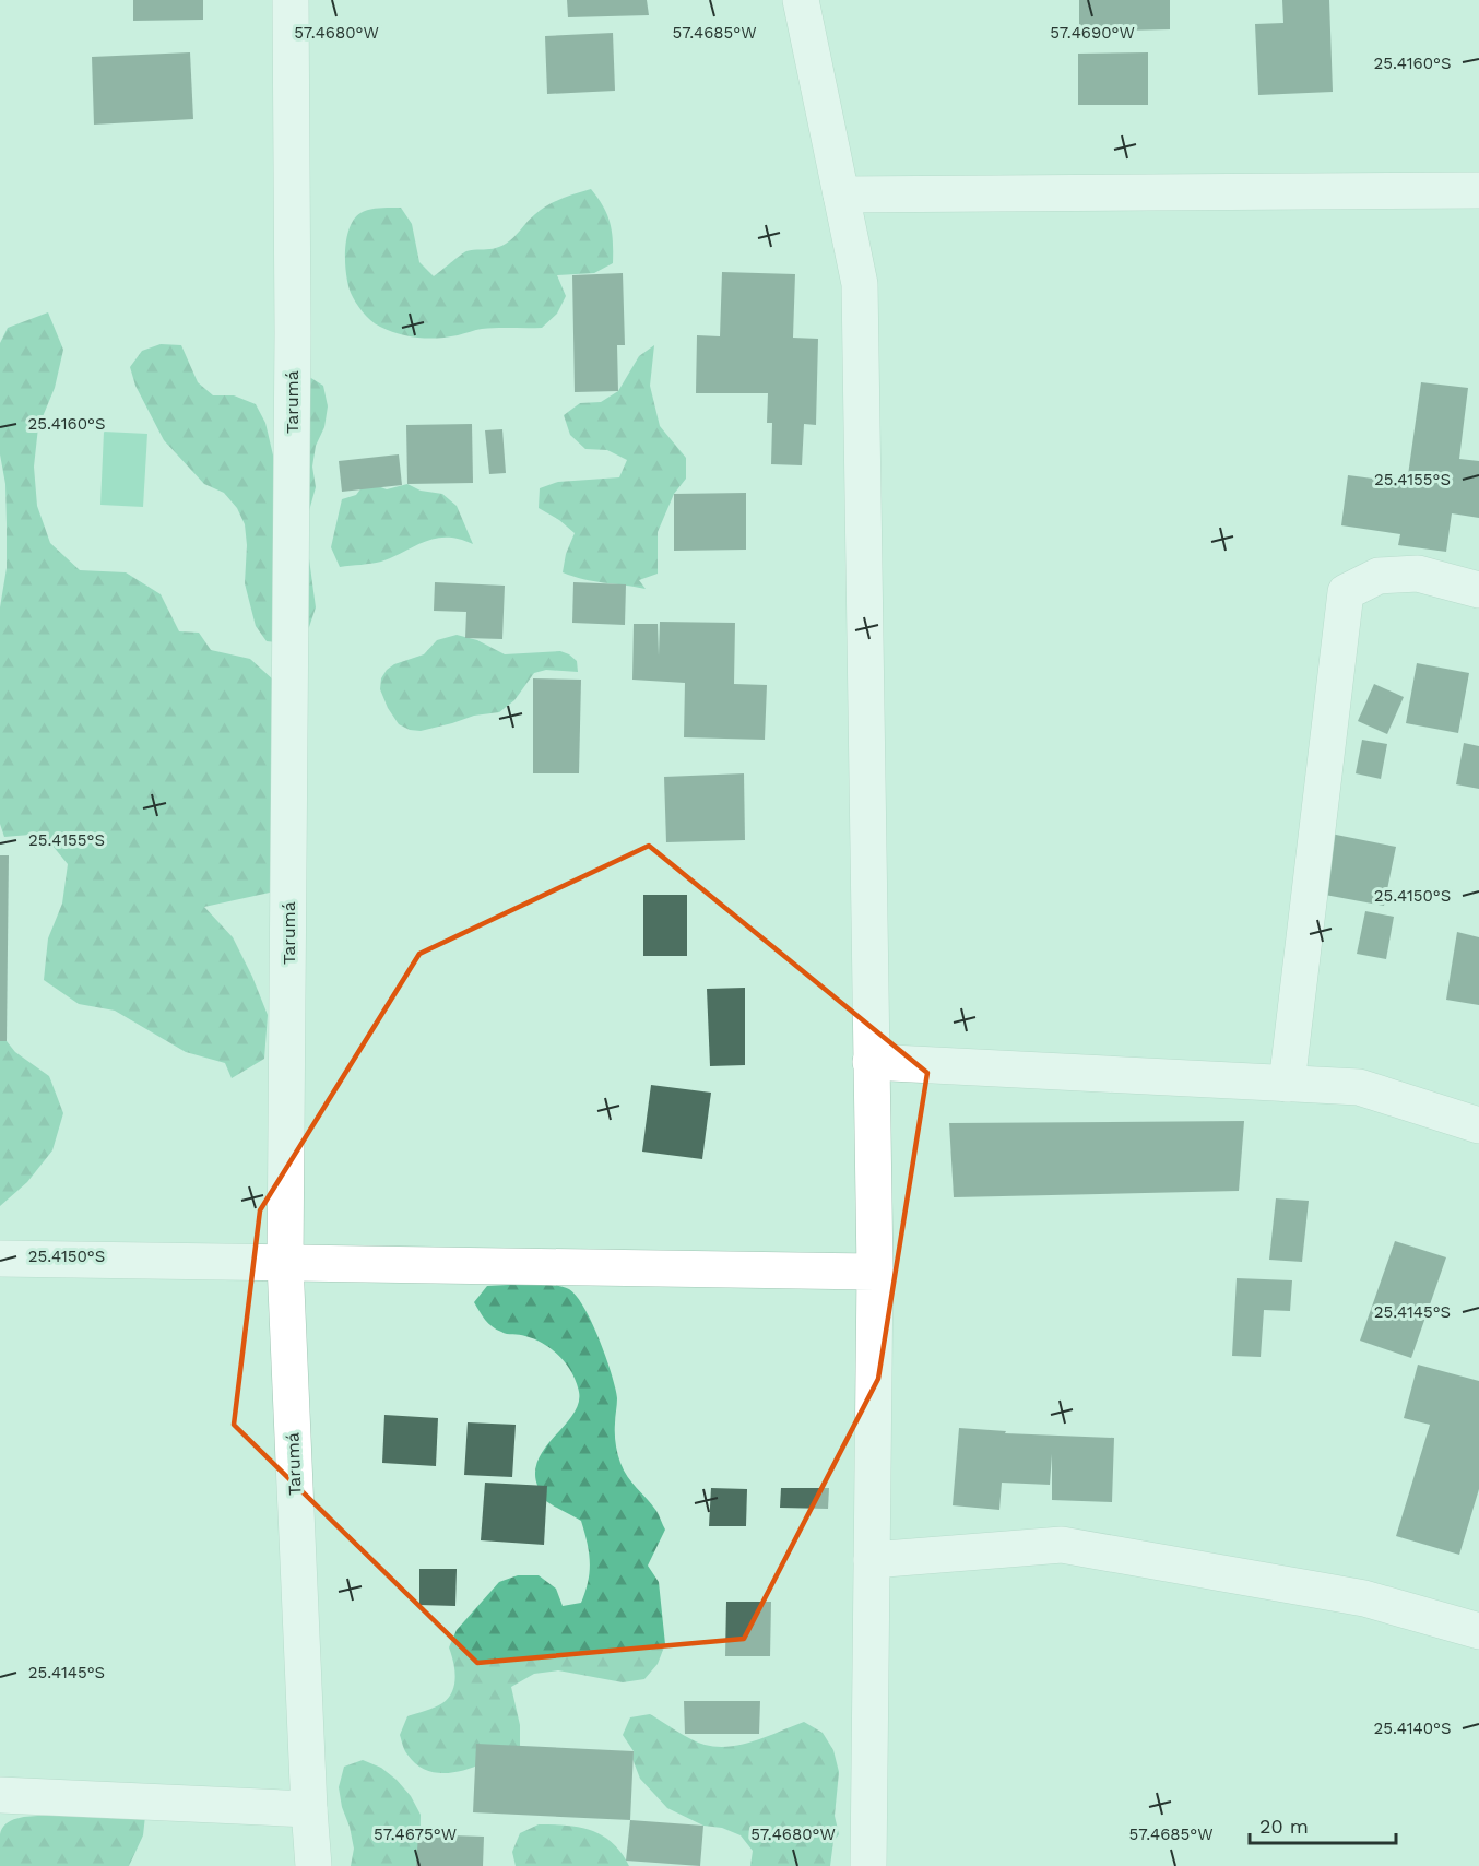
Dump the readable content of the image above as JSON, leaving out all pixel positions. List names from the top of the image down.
{
  "streets": {
    "street": ["Tarumá"]
  },
  "scale_bar": "20 m",
  "coordinates": [
    "57.4680°W",
    "57.4685°W",
    "57.4690°W",
    "25.4160°S",
    "25.4155°S",
    "25.4150°S",
    "25.4145°S",
    "25.4140°S",
    "57.4675°W"
  ]
}
